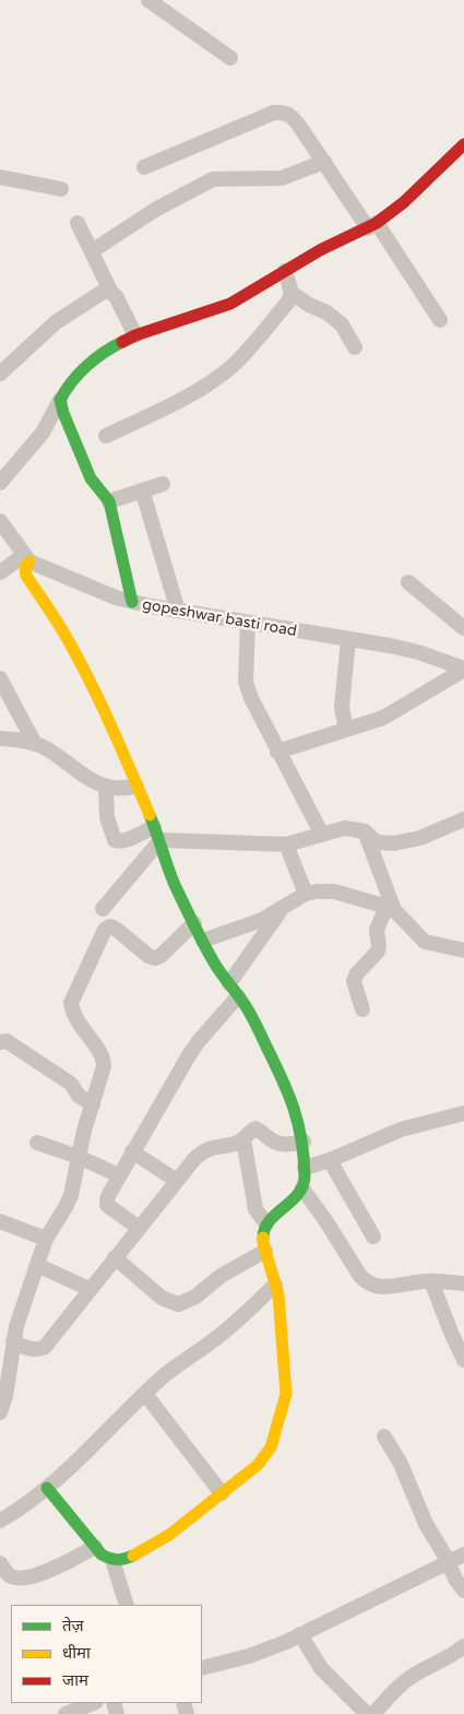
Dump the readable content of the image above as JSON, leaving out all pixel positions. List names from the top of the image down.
{
  "streets": {
    "street": ["gopeshwar basti road"]
  },
  "legend": ["तेज़", "धीमा", "जाम"]
}
